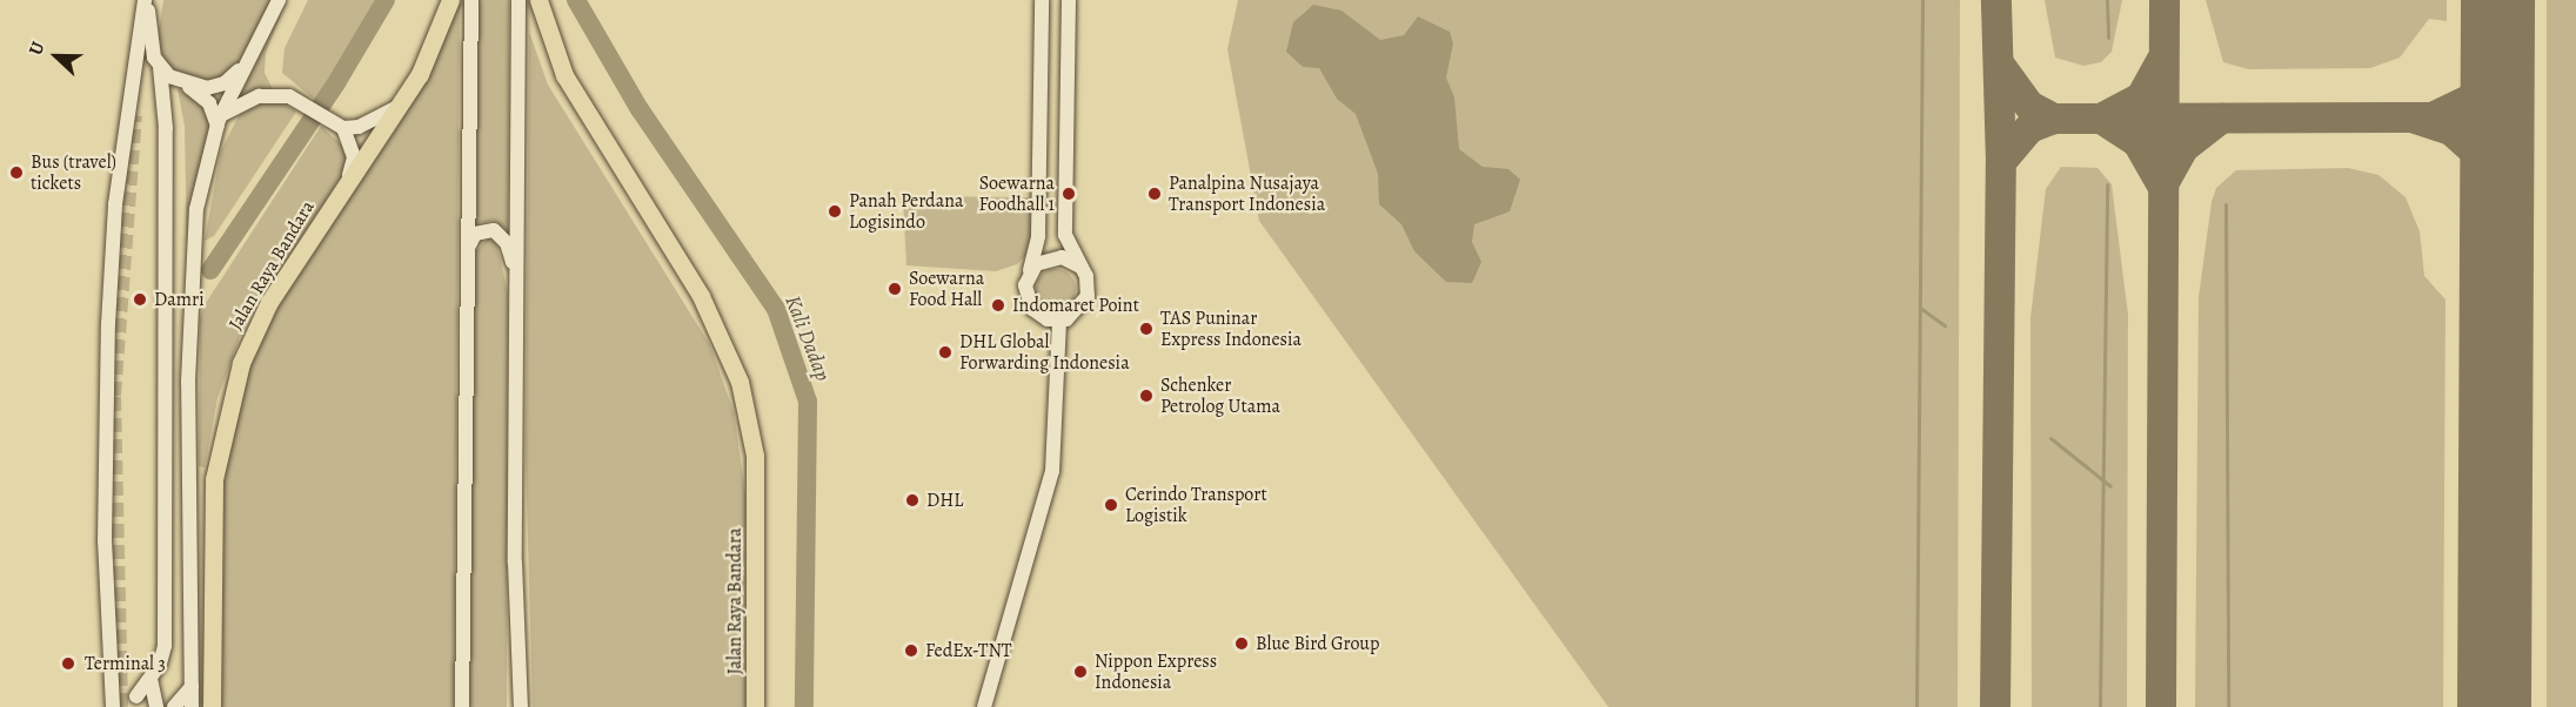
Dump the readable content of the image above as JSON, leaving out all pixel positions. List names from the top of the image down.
{
  "streets": {
    "main road": ["Jalan Raya Bandara"]
  },
  "water": ["Kali Dadap"],
  "places": [
    "Bus (travel) tickets",
    "Soewarna Foodhall 1",
    "Panalpina Nusajaya Transport Indonesia",
    "Panah Perdana Logisindo",
    "Soewarna Food Hall",
    "Damri",
    "Indomaret Point",
    "TAS Puninar Express Indonesia",
    "DHL Global Forwarding Indonesia",
    "Schenker Petrolog Utama",
    "DHL",
    "Cerindo Transport Logistik",
    "Blue Bird Group",
    "FedEx-TNT",
    "Terminal 3",
    "Nippon Express Indonesia"
  ],
  "north": "left"
}
